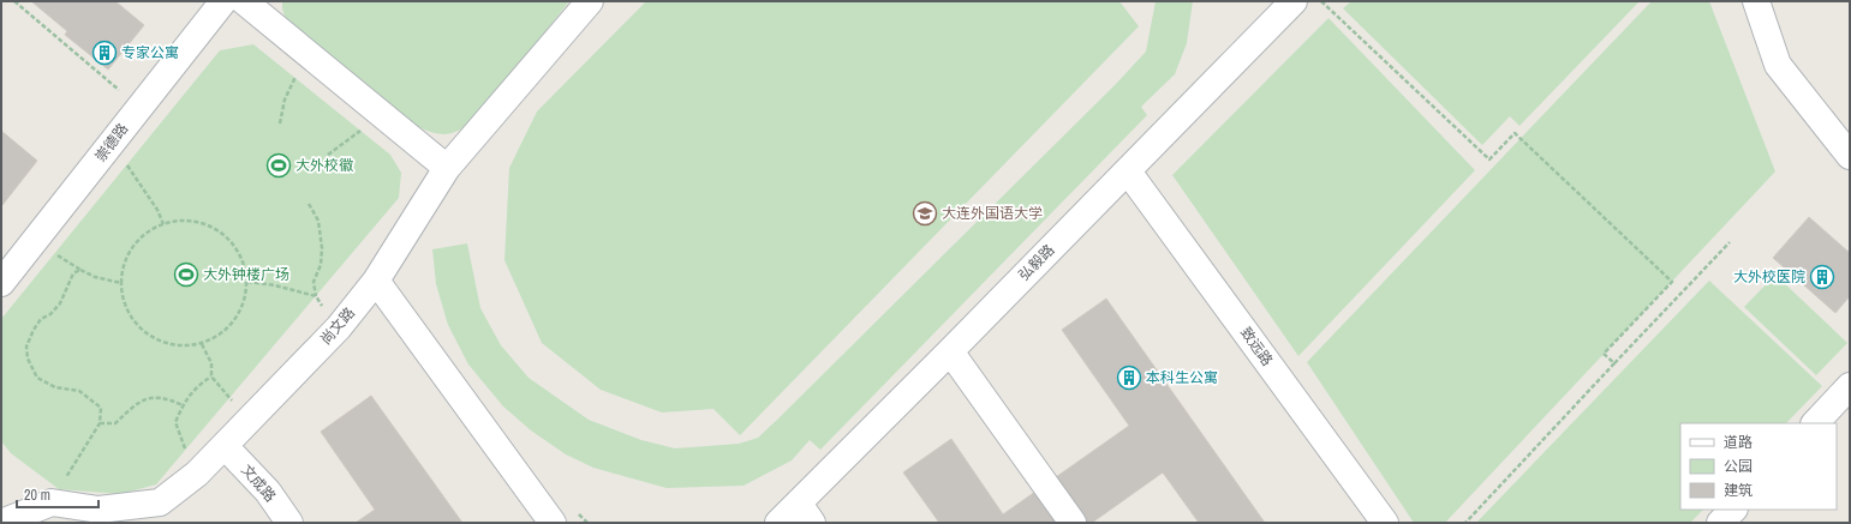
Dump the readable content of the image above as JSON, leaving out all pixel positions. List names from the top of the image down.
{
  "streets": {
    "street": [
      "崇德路",
      "弘毅路",
      "尚文路",
      "致远路",
      "文成路"
    ]
  },
  "crossings": [
    ["弘毅路", "致远路"],
    ["尚文路", "文成路"]
  ],
  "places": {
    "building": ["专家公寓", "大外校医院", "本科生公寓"],
    "sports": ["大外校徽", "大外钟楼广场"],
    "school or university": ["大连外国语大学"]
  },
  "legend": ["道路", "公园", "建筑"],
  "scale_bar": "20 m"
}
